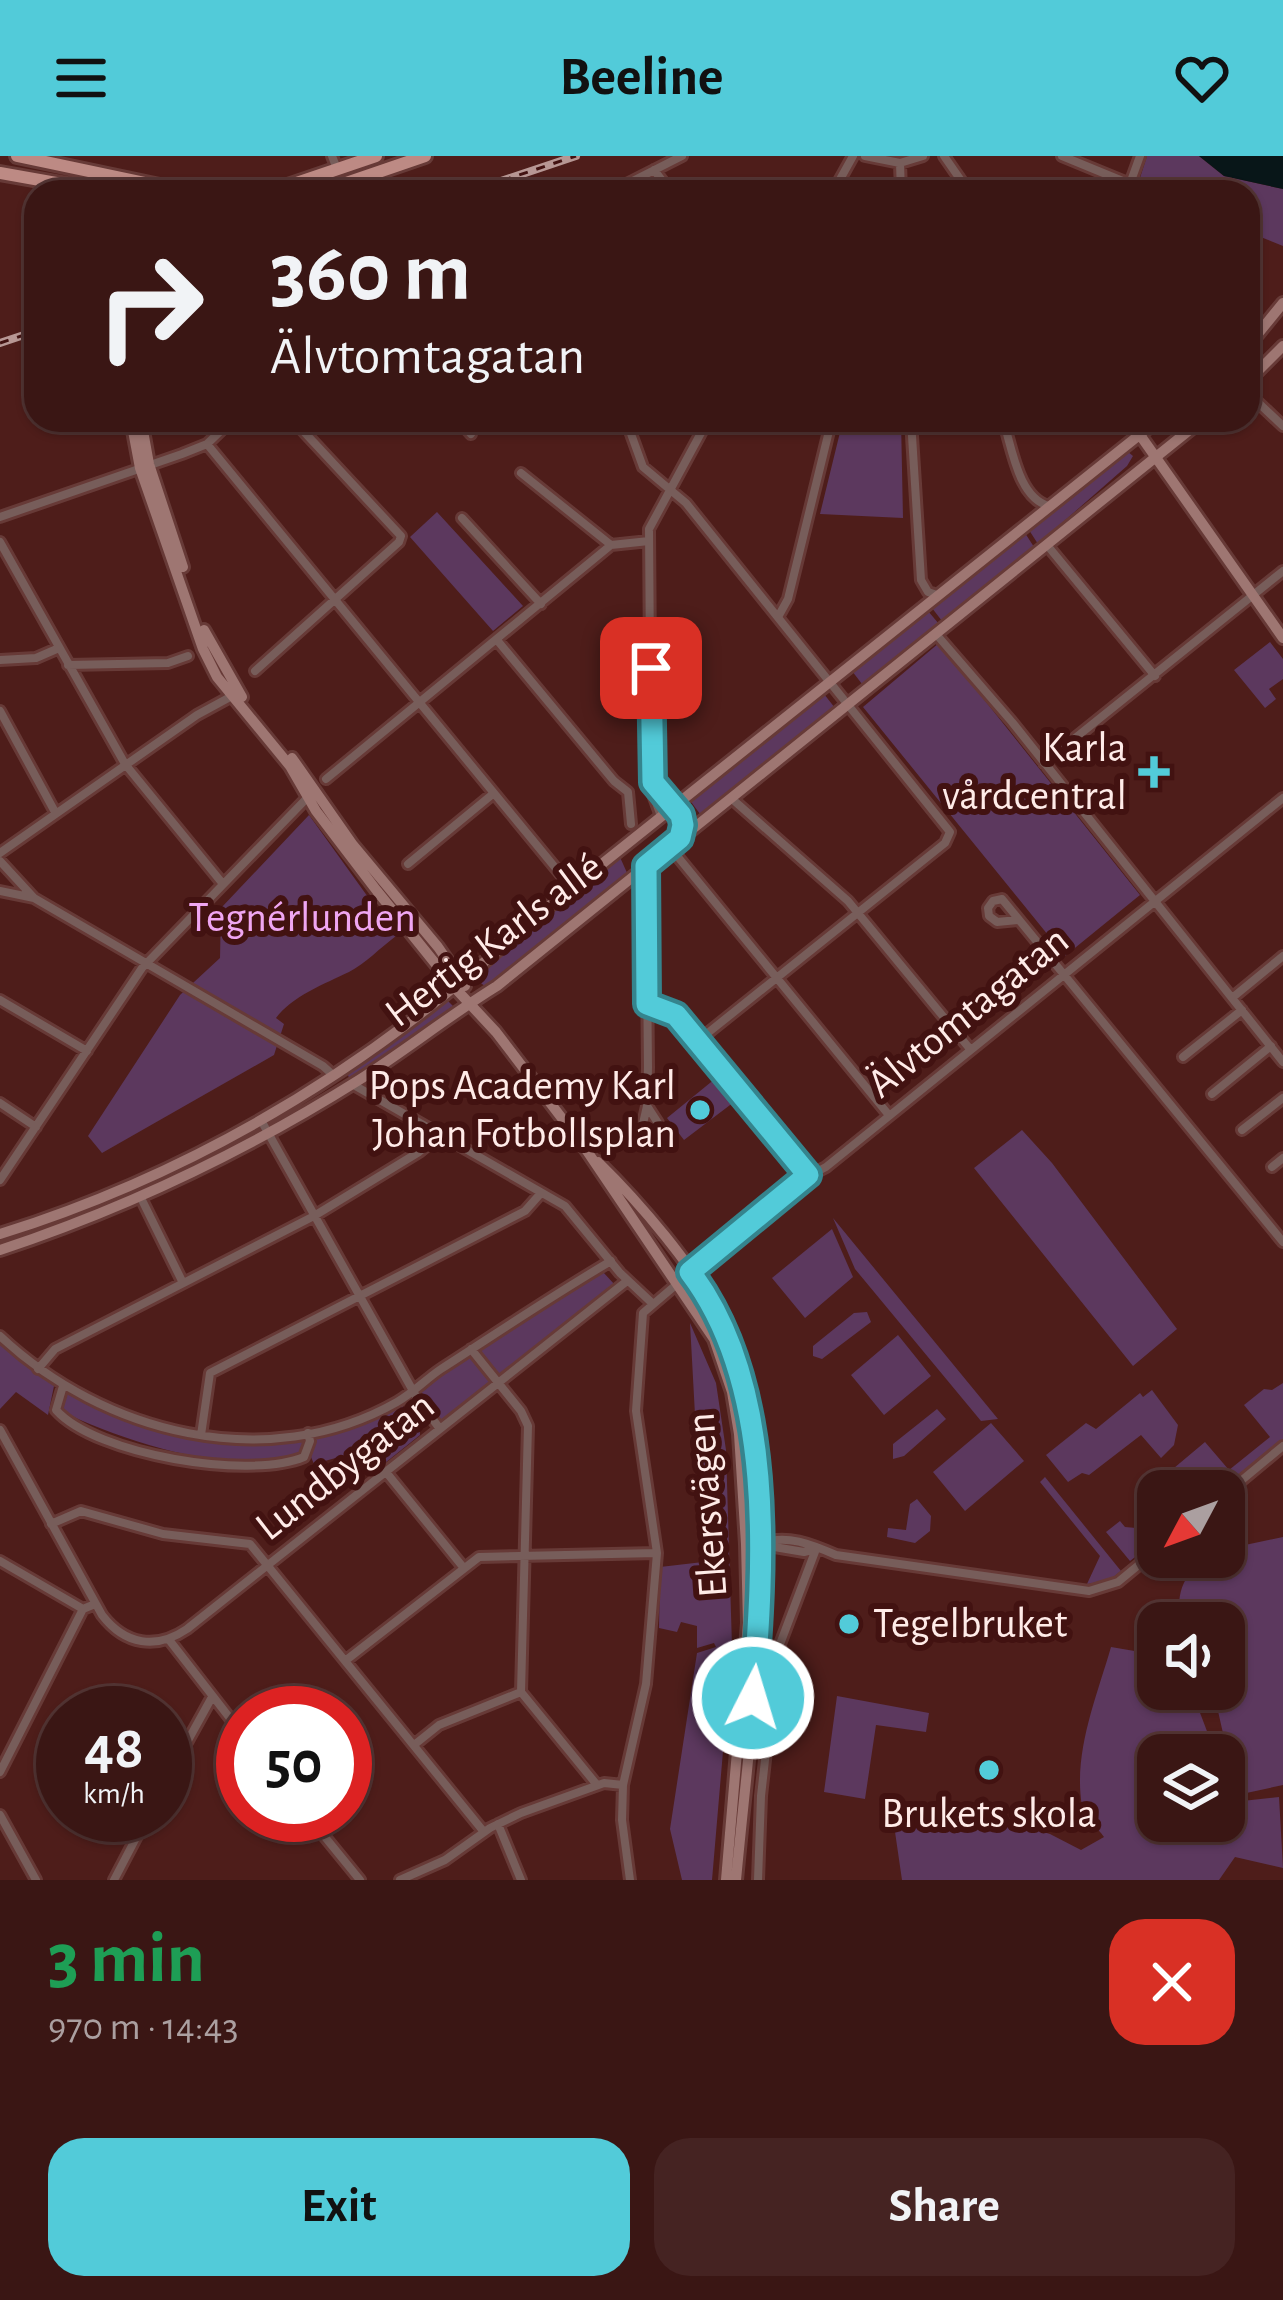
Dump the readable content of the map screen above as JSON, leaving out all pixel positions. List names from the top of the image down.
{
  "streets": {
    "main road": ["Hertig Karls allé", "Ekersvägen"],
    "street": ["Älvtomtagatan", "Lundbygatan"]
  },
  "crossings": [
    ["Älvtomtagatan", "Ekersvägen"]
  ],
  "parks": ["Tegnérlunden"],
  "places": {
    "health": ["Karla vårdcentral"],
    "other": ["Pops Academy Karl Johan Fotbollsplan", "Tegelbruket", "Brukets skola"]
  },
  "north": "bottom left",
  "page": {
    "header": "Beeline",
    "turn": ["360 m", "Älvtomtagatan"],
    "speed": "48 km/h",
    "limit": "50",
    "heading": ["3 min", "970 m · 14:43"],
    "buttons": ["Exit", "Share"]
  }
}
